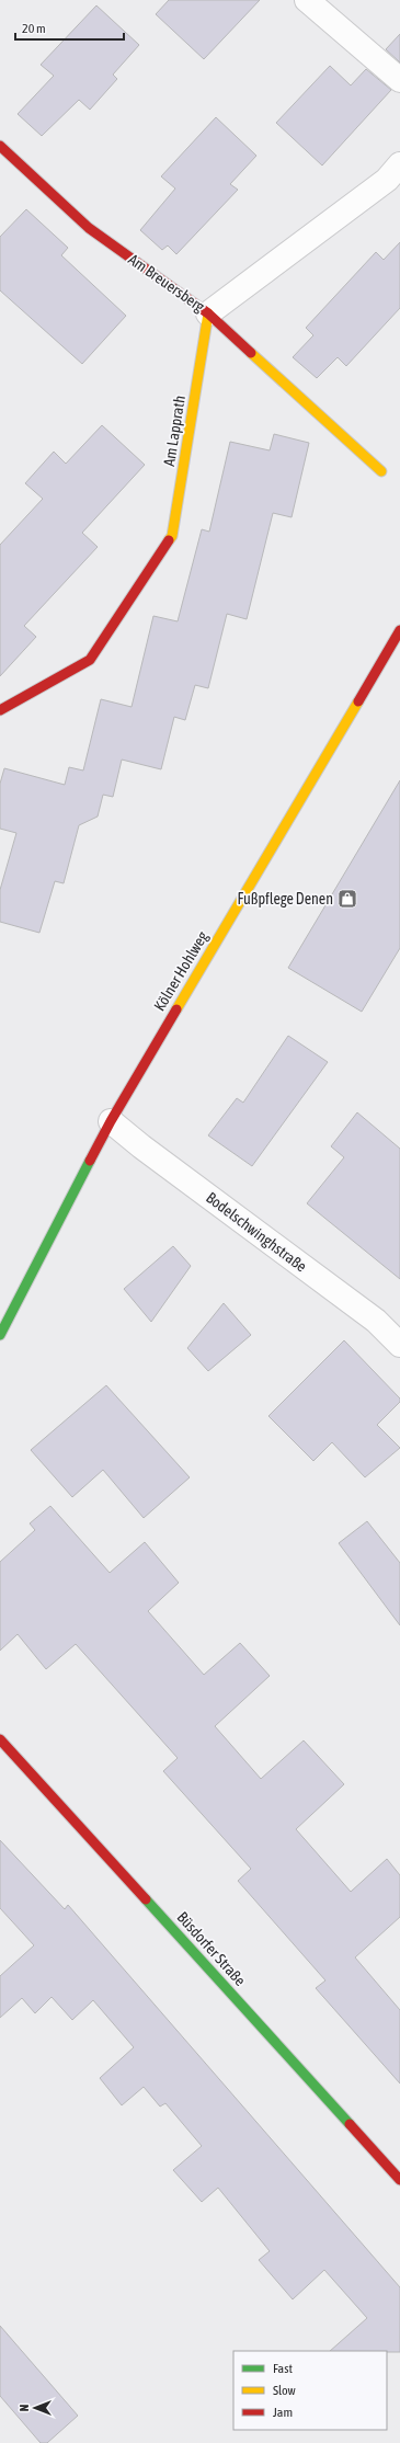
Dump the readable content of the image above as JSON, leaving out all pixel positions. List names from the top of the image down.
{
  "streets": {
    "street": [
      "Am Breuersberg",
      "Am Lapprath",
      "Kölner Hohlweg",
      "Bodelschwinghstraße",
      "Büsdorfer Straße"
    ]
  },
  "crossings": [
    ["Am Breuersberg", "Am Lapprath"],
    ["Kölner Hohlweg", "Bodelschwinghstraße"]
  ],
  "places": {
    "shop": ["Fußpflege Denen"]
  },
  "legend": ["Fast", "Slow", "Jam"],
  "scale_bar": "20 m",
  "north": "left"
}
